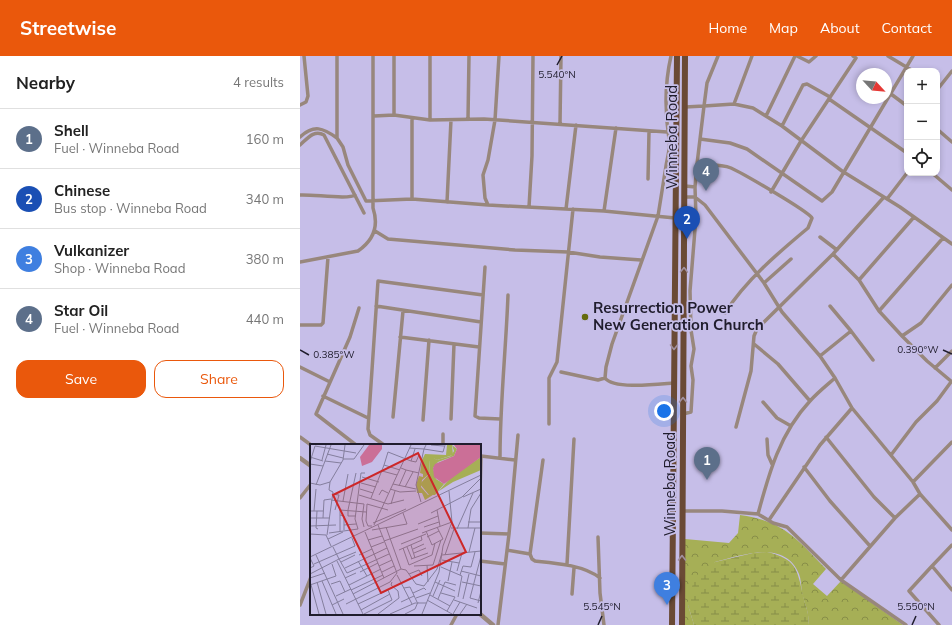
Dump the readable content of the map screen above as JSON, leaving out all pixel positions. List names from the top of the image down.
{
  "streets": {
    "highway": ["Winneba Road"]
  },
  "places": ["Resurrection Power New Generation Church"],
  "north": "bottom right",
  "page": {
    "header": "Streetwise",
    "nav": [
      "Home",
      "Map",
      "About",
      "Contact"
    ],
    "heading": ["Nearby", "4 results"],
    "map_buttons": ["+", "−"],
    "list": [
      {
        "mark": "1",
        "name": "Shell",
        "note": "Fuel · Winneba Road",
        "value": "160 m"
      },
      {
        "mark": "2",
        "name": "Chinese",
        "note": "Bus stop · Winneba Road",
        "value": "340 m"
      },
      {
        "mark": "3",
        "name": "Vulkanizer",
        "note": "Shop · Winneba Road",
        "value": "380 m"
      },
      {
        "mark": "4",
        "name": "Star Oil",
        "note": "Fuel · Winneba Road",
        "value": "440 m"
      }
    ],
    "pins": [
      "4",
      "2",
      "1",
      "3"
    ],
    "buttons": ["Save", "Share"]
  },
  "coordinates": [
    "5.540°N",
    "0.390°W",
    "0.385°W",
    "5.545°N",
    "5.550°N"
  ]
}
